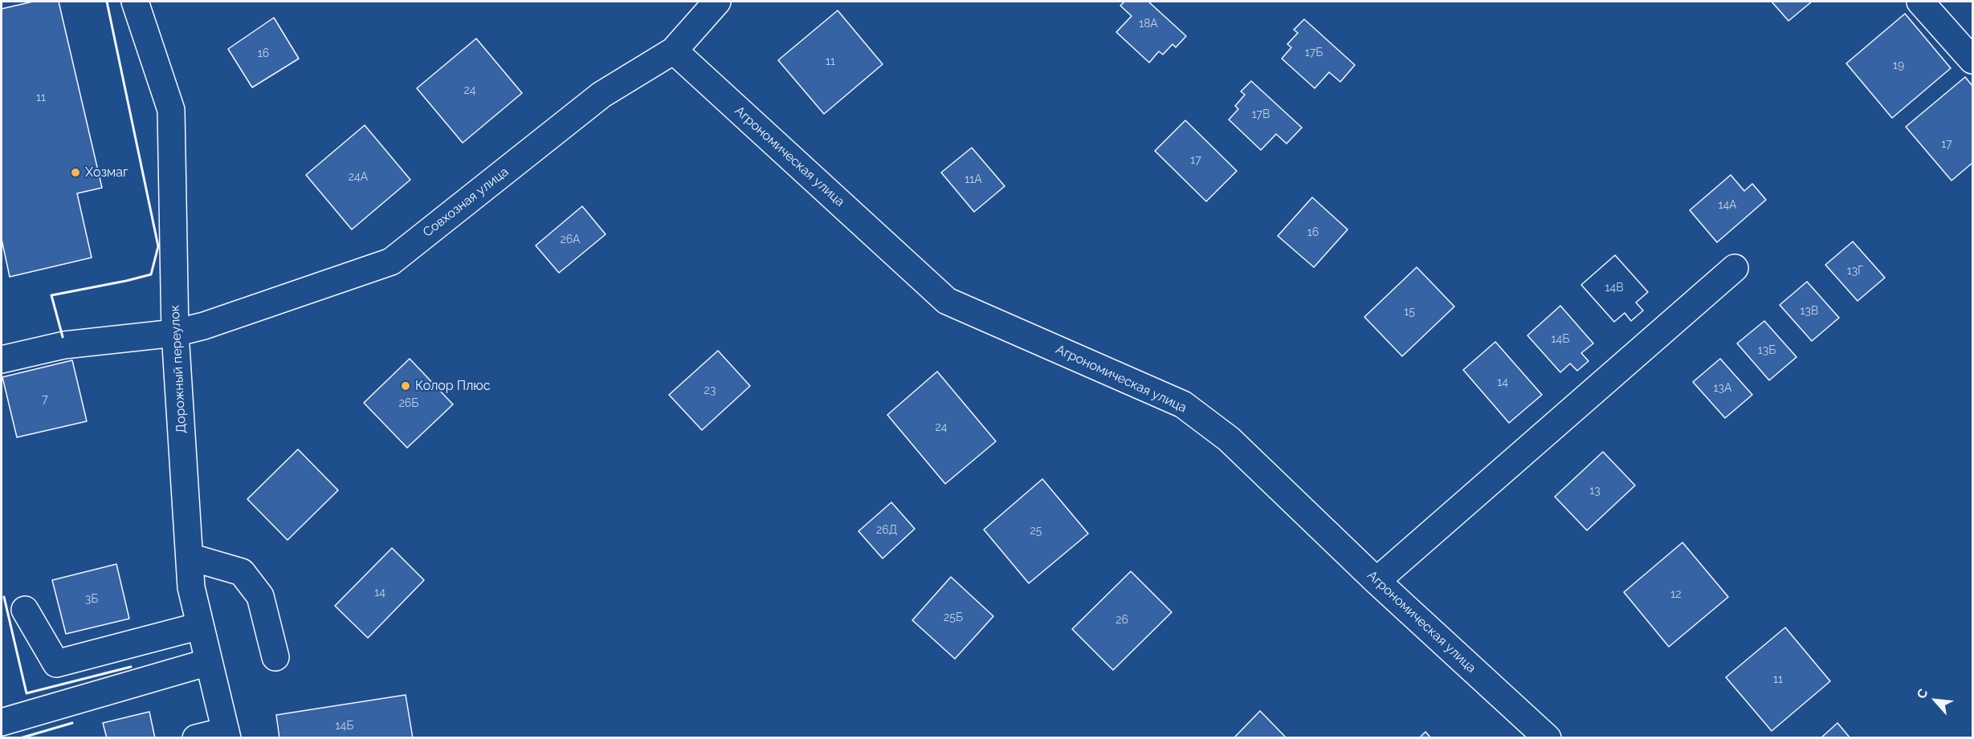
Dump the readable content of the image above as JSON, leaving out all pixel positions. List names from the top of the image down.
{
  "streets": {
    "street": ["Агрономическая улица", "Совхозная улица", "Дорожный переулок"]
  },
  "crossings": [
    ["Агрономическая улица", "Совхозная улица"],
    ["Совхозная улица", "Дорожный переулок"]
  ],
  "places": ["Хозмаг", "Колор Плюс"],
  "house_numbers": [
    "18А",
    "17Б",
    "16",
    "11",
    "19",
    "24",
    "11",
    "17В",
    "17",
    "17",
    "24А",
    "11А",
    "14А",
    "16",
    "26А",
    "13Г",
    "14В",
    "13В",
    "15",
    "14Б",
    "13Б",
    "14",
    "13А",
    "23",
    "7",
    "26Б",
    "24",
    "13",
    "26Д",
    "25",
    "14",
    "12",
    "3Б",
    "25Б",
    "26",
    "11",
    "14Б"
  ],
  "north": "top left"
}
